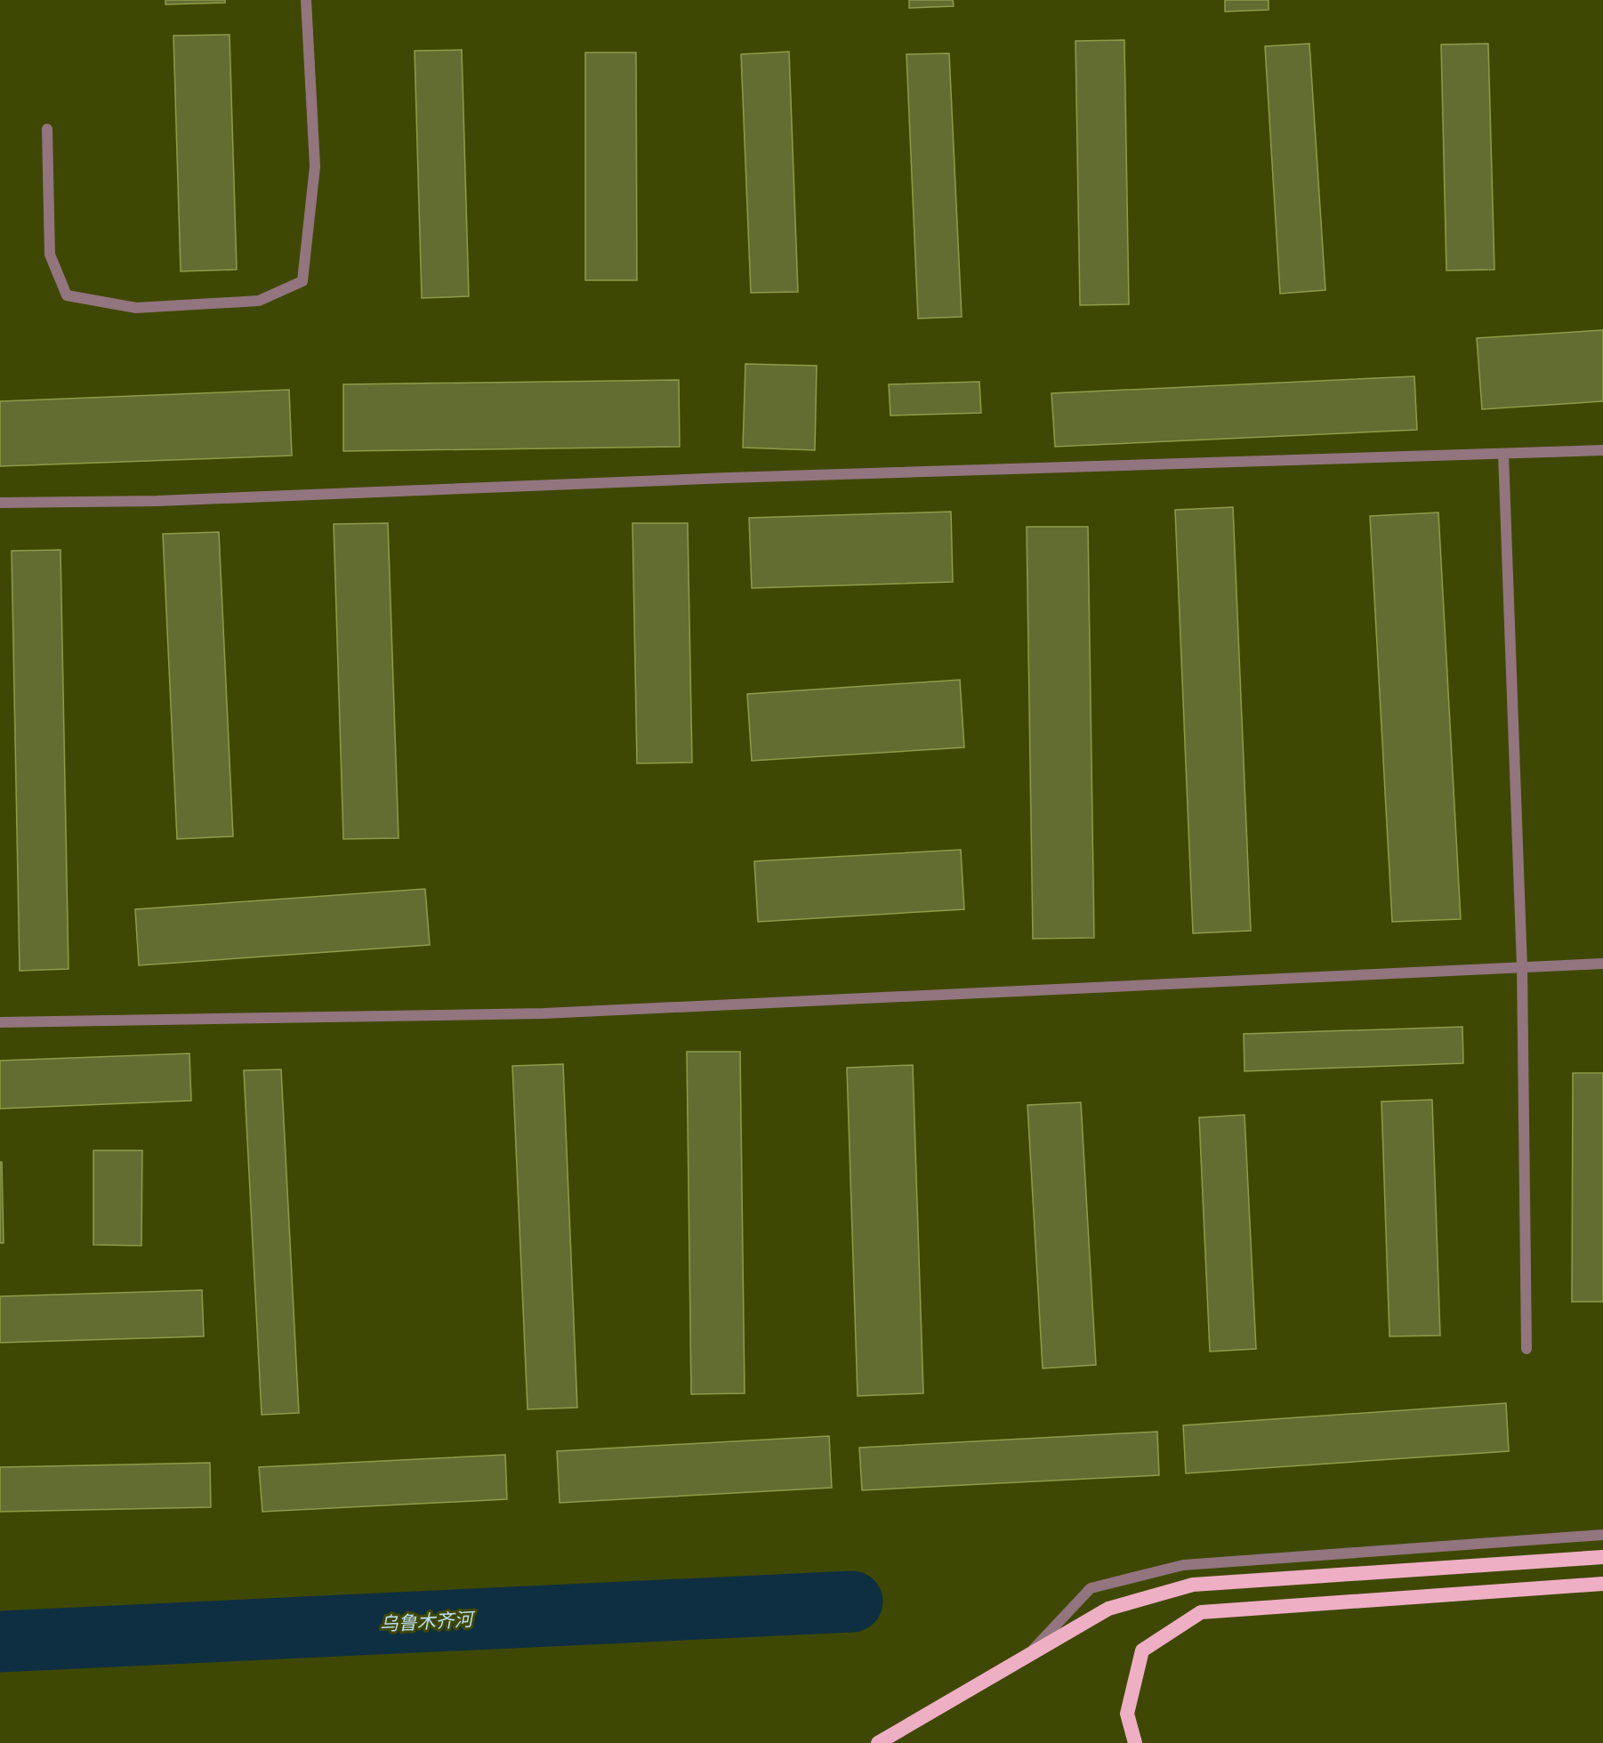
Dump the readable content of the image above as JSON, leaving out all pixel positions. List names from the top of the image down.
{
  "water": ["乌鲁木齐河"]
}
